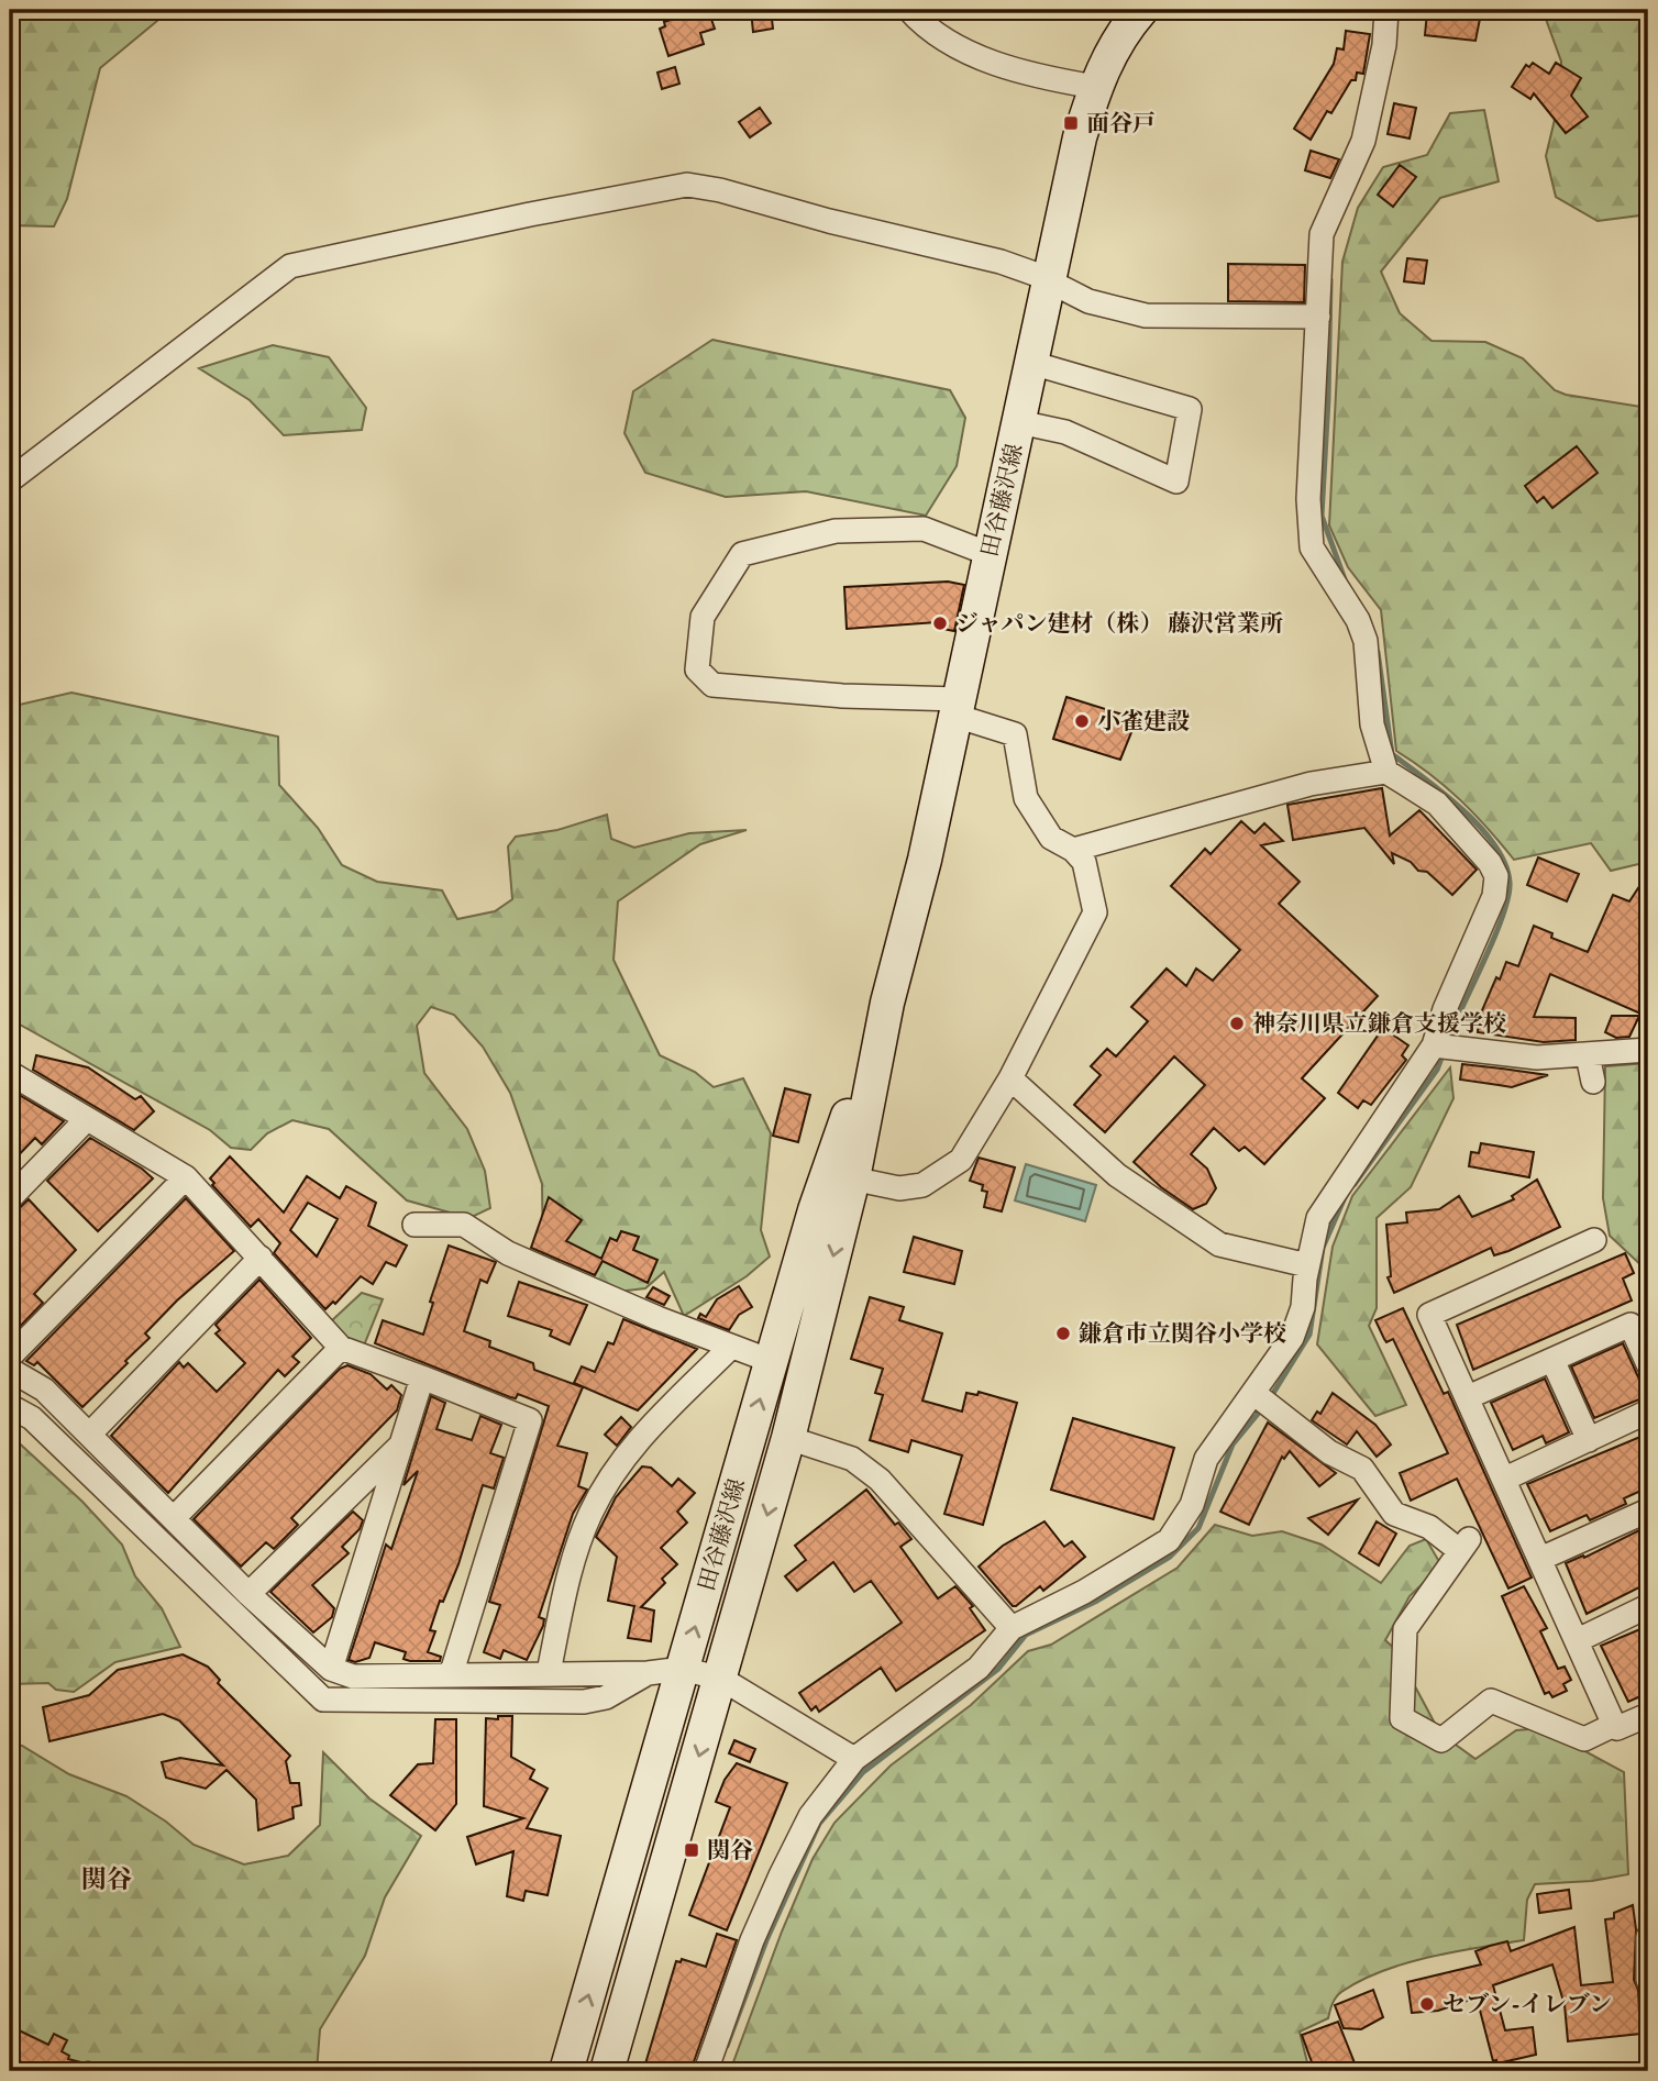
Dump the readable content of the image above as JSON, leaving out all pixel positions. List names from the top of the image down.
{
  "streets": {
    "main road": ["田谷藤沢線"]
  },
  "districts": ["関谷"],
  "places": {
    "transit": ["面谷戸", "関谷"],
    "other": [
      "ジャパン建材（株） 藤沢営業所",
      "小雀建設",
      "神奈川県立鎌倉支援学校",
      "鎌倉市立関谷小学校",
      "セブン-イレブン"
    ]
  }
}
